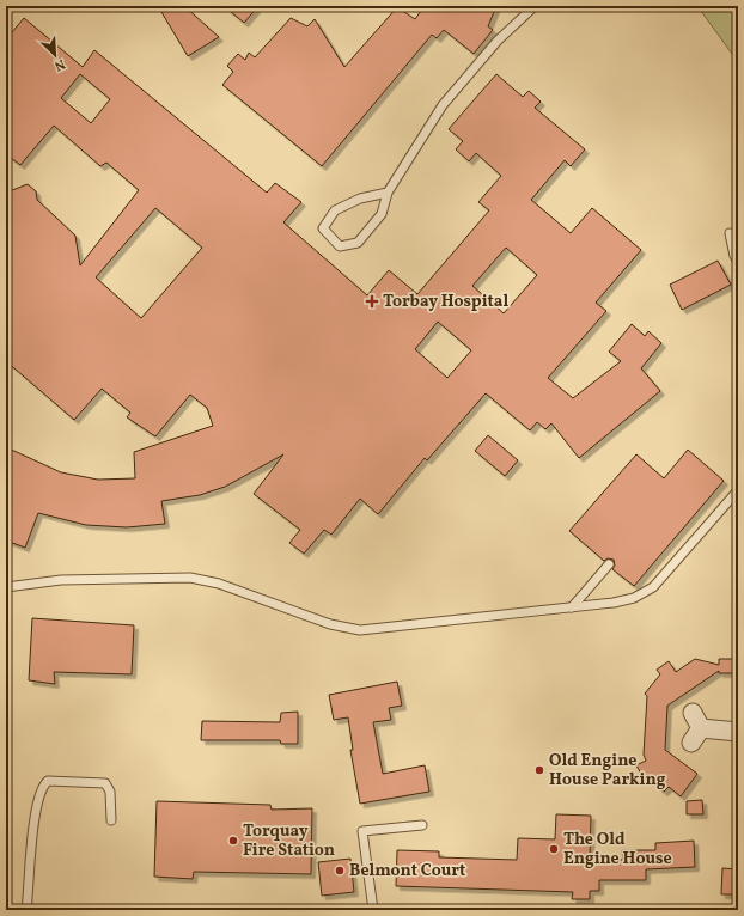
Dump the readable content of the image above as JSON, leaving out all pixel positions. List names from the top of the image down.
{
  "places": {
    "health": ["Torbay Hospital"],
    "other": [
      "Old Engine House Parking",
      "Torquay Fire Station",
      "The Old Engine House",
      "Belmont Court"
    ]
  },
  "north": "bottom right"
}
